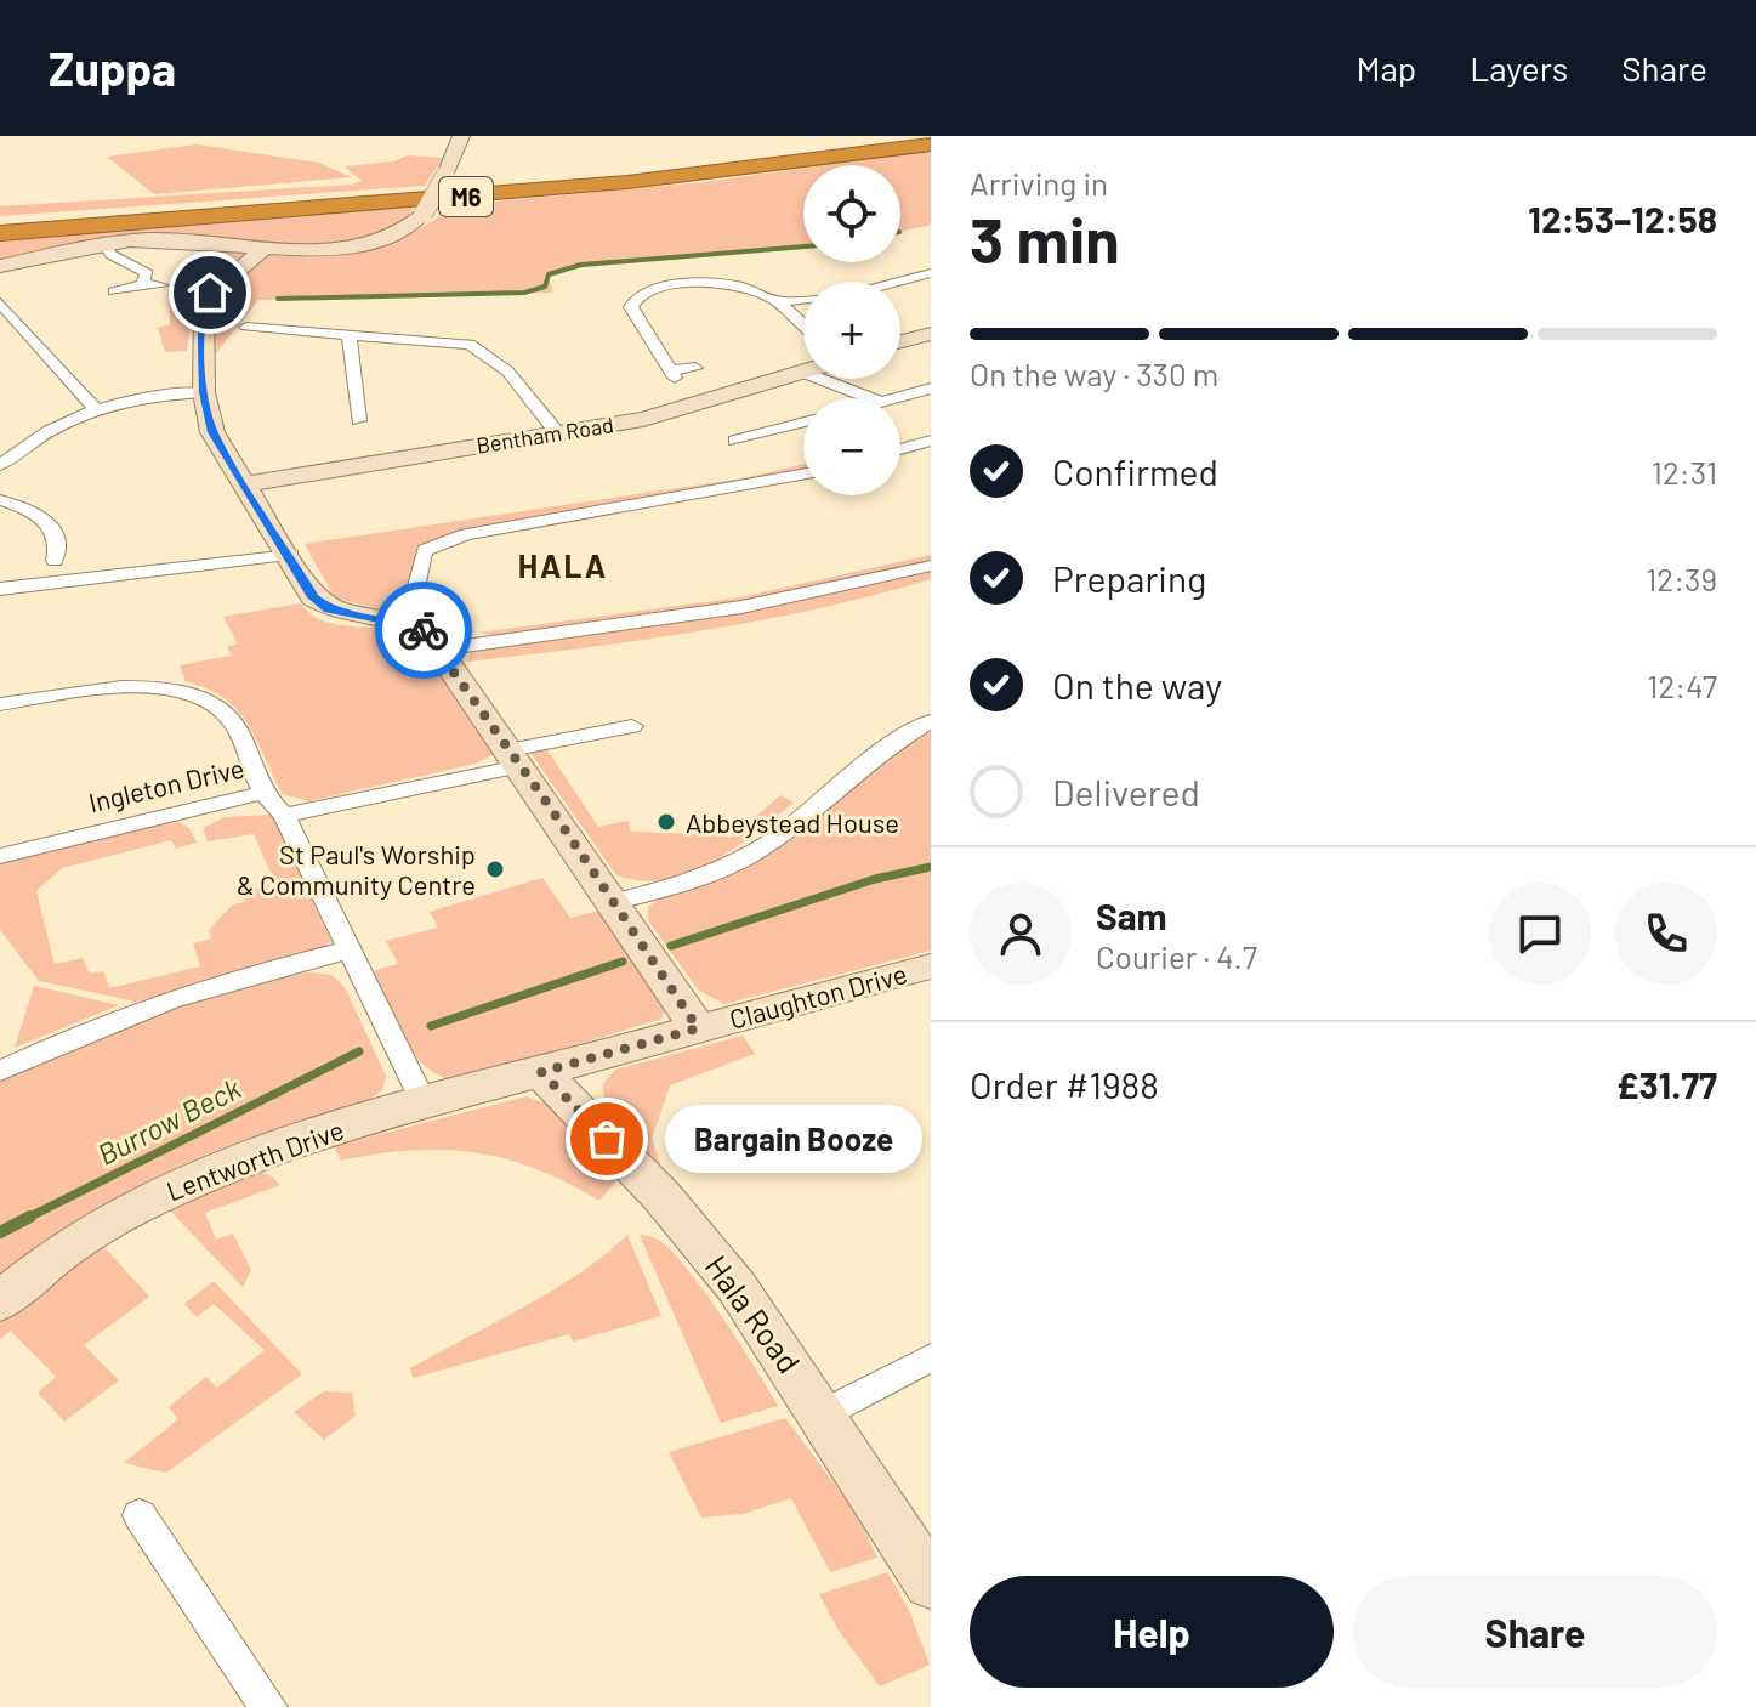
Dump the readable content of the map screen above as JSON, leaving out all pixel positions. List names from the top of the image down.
{
  "streets": {
    "highway": ["M6"],
    "street": [
      "Bentham Road",
      "Ingleton Drive",
      "Claughton Drive",
      "Lentworth Drive",
      "Hala Road"
    ]
  },
  "crossings": [
    ["Claughton Drive", "Lentworth Drive"],
    ["Claughton Drive", "Hala Road"]
  ],
  "districts": ["HALA"],
  "water": ["Burrow Beck"],
  "places": ["Abbeystead House", "St Paul's Worship & Community Centre", "Bargain Booze"],
  "page": {
    "header": "Zuppa",
    "nav": ["Map", "Layers", "Share"],
    "heading": ["3 min", "Arriving in", "12:53–12:58"],
    "panel": [
      "Sam",
      "Courier · 4.7",
      "Order #1988",
      "£31.77"
    ],
    "map_buttons": ["+", "−"],
    "bar": "On the way · 330 m",
    "list": [
      ["Confirmed", "12:31"],
      ["Preparing", "12:39"],
      ["On the way", "12:47"],
      "Delivered"
    ],
    "bubble": "Bargain Booze",
    "buttons": ["Help", "Share"]
  }
}
